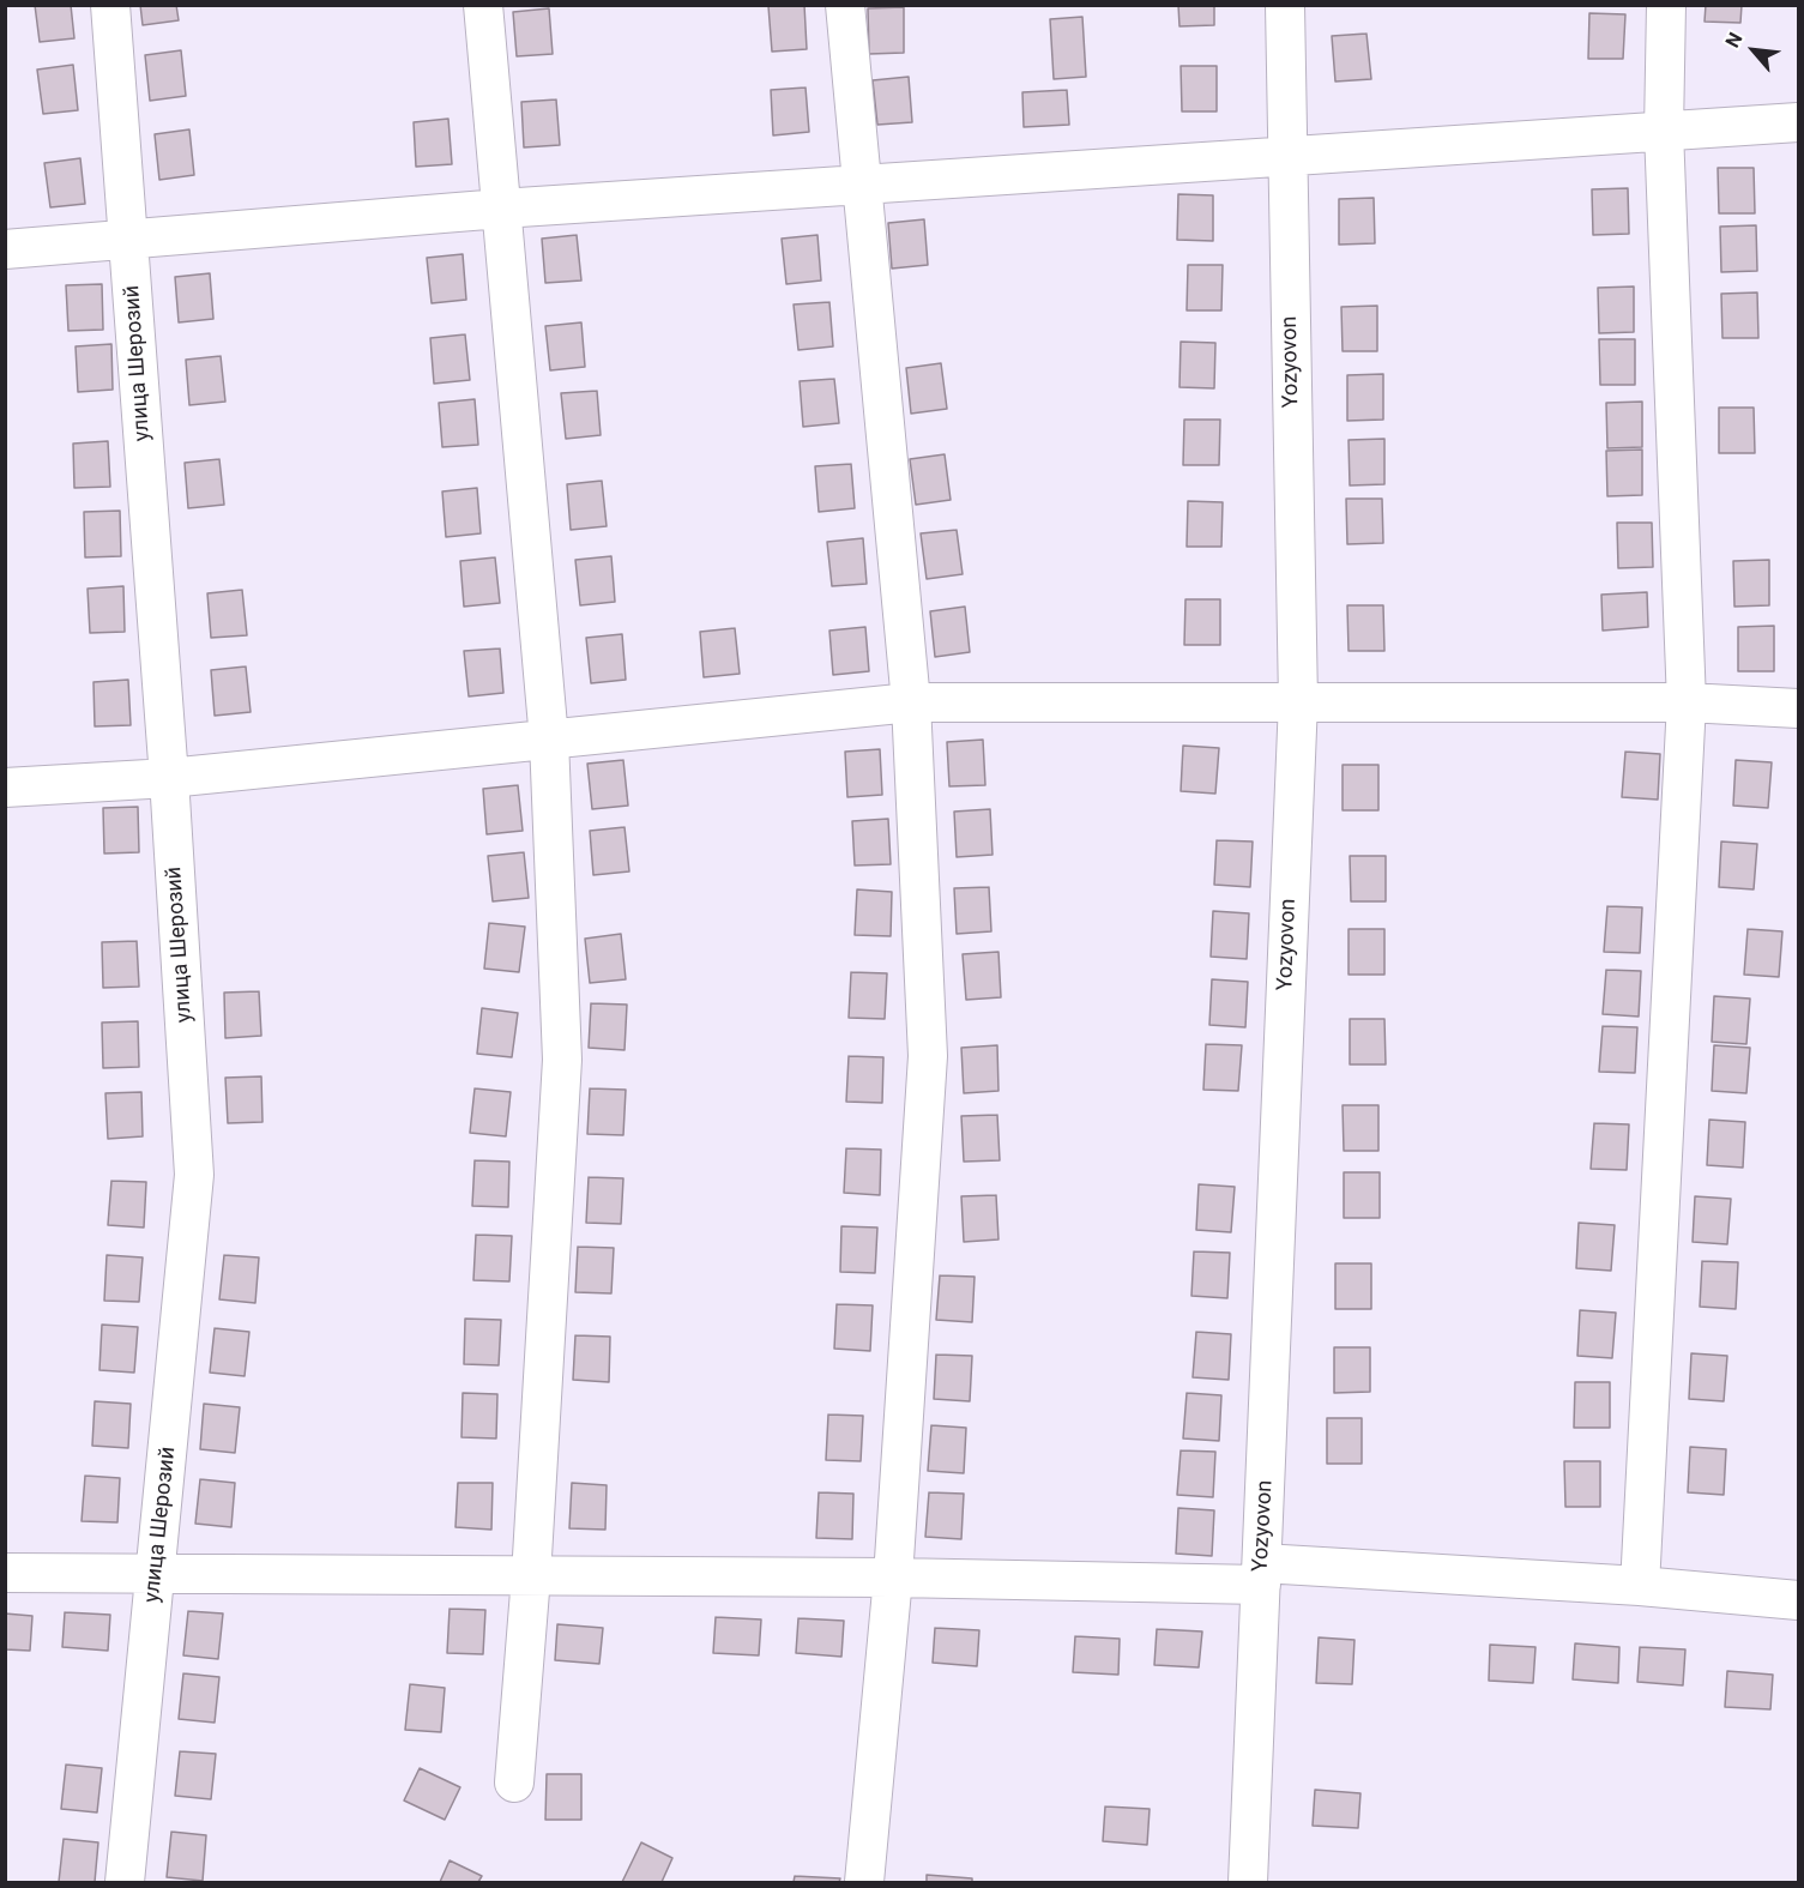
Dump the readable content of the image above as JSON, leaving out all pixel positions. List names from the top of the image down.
{
  "streets": {
    "street": ["Yozyovon", "улица Шерозий"]
  },
  "north": "top left"
}
